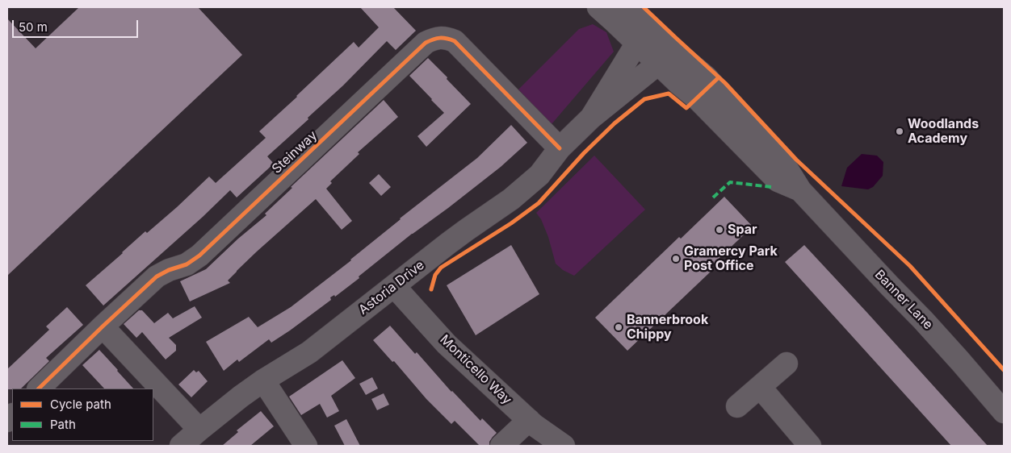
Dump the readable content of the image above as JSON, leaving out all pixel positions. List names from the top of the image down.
{
  "streets": {
    "street": [
      "Steinway",
      "Astoria Drive",
      "Banner Lane",
      "Monticello Way"
    ]
  },
  "crossings": [
    ["Steinway", "Astoria Drive"],
    ["Astoria Drive", "Banner Lane"],
    ["Astoria Drive", "Monticello Way"]
  ],
  "places": [
    "Woodlands Academy",
    "Spar",
    "Gramercy Park Post Office",
    "Bannerbrook Chippy"
  ],
  "legend": ["Cycle path", "Path"],
  "scale_bar": "50 m"
}
